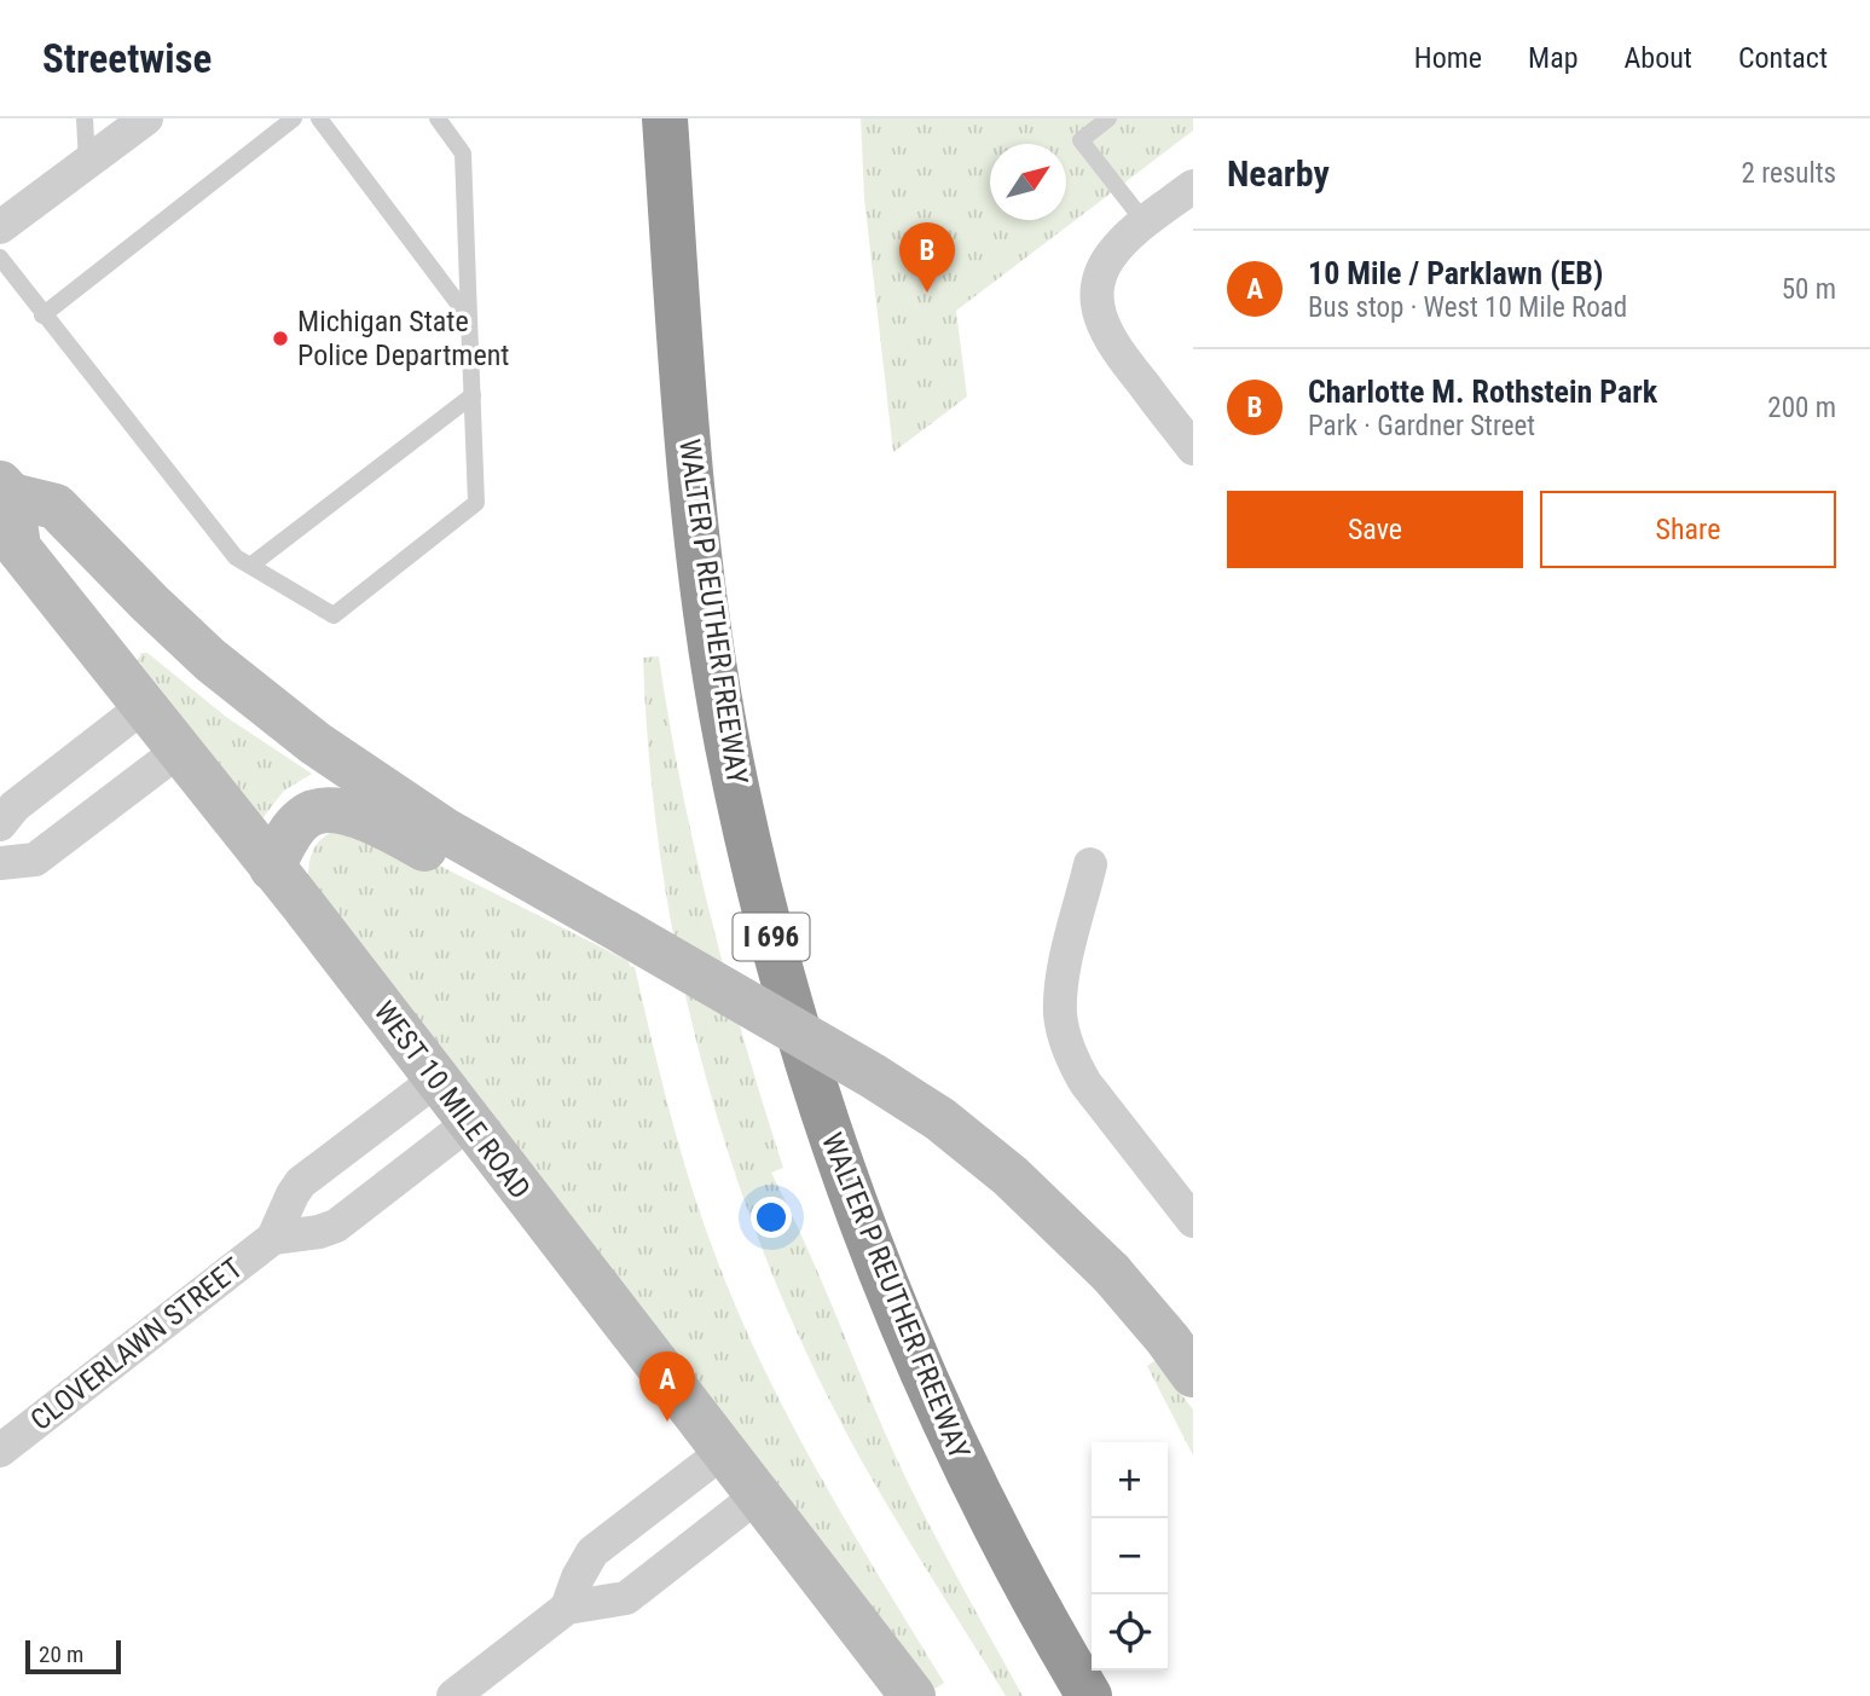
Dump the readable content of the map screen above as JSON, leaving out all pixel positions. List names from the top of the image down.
{
  "streets": {
    "highway": ["WALTER P REUTHER FREEWAY", "I 696"],
    "main road": ["WEST 10 MILE ROAD"],
    "street": ["CLOVERLAWN STREET"]
  },
  "crossings": [
    ["WEST 10 MILE ROAD", "CLOVERLAWN STREET"]
  ],
  "places": ["Michigan State Police Department"],
  "scale_bar": "20 m",
  "north": "top right",
  "page": {
    "header": "Streetwise",
    "nav": [
      "Home",
      "Map",
      "About",
      "Contact"
    ],
    "heading": ["Nearby", "2 results"],
    "pins": ["B", "A"],
    "list": [
      {
        "mark": "A",
        "name": "10 Mile / Parklawn (EB)",
        "note": "Bus stop · West 10 Mile Road",
        "value": "50 m"
      },
      {
        "mark": "B",
        "name": "Charlotte M. Rothstein Park",
        "note": "Park · Gardner Street",
        "value": "200 m"
      }
    ],
    "buttons": ["Save", "Share"],
    "map_buttons": ["+", "−"],
    "scale": "20 m"
  }
}
